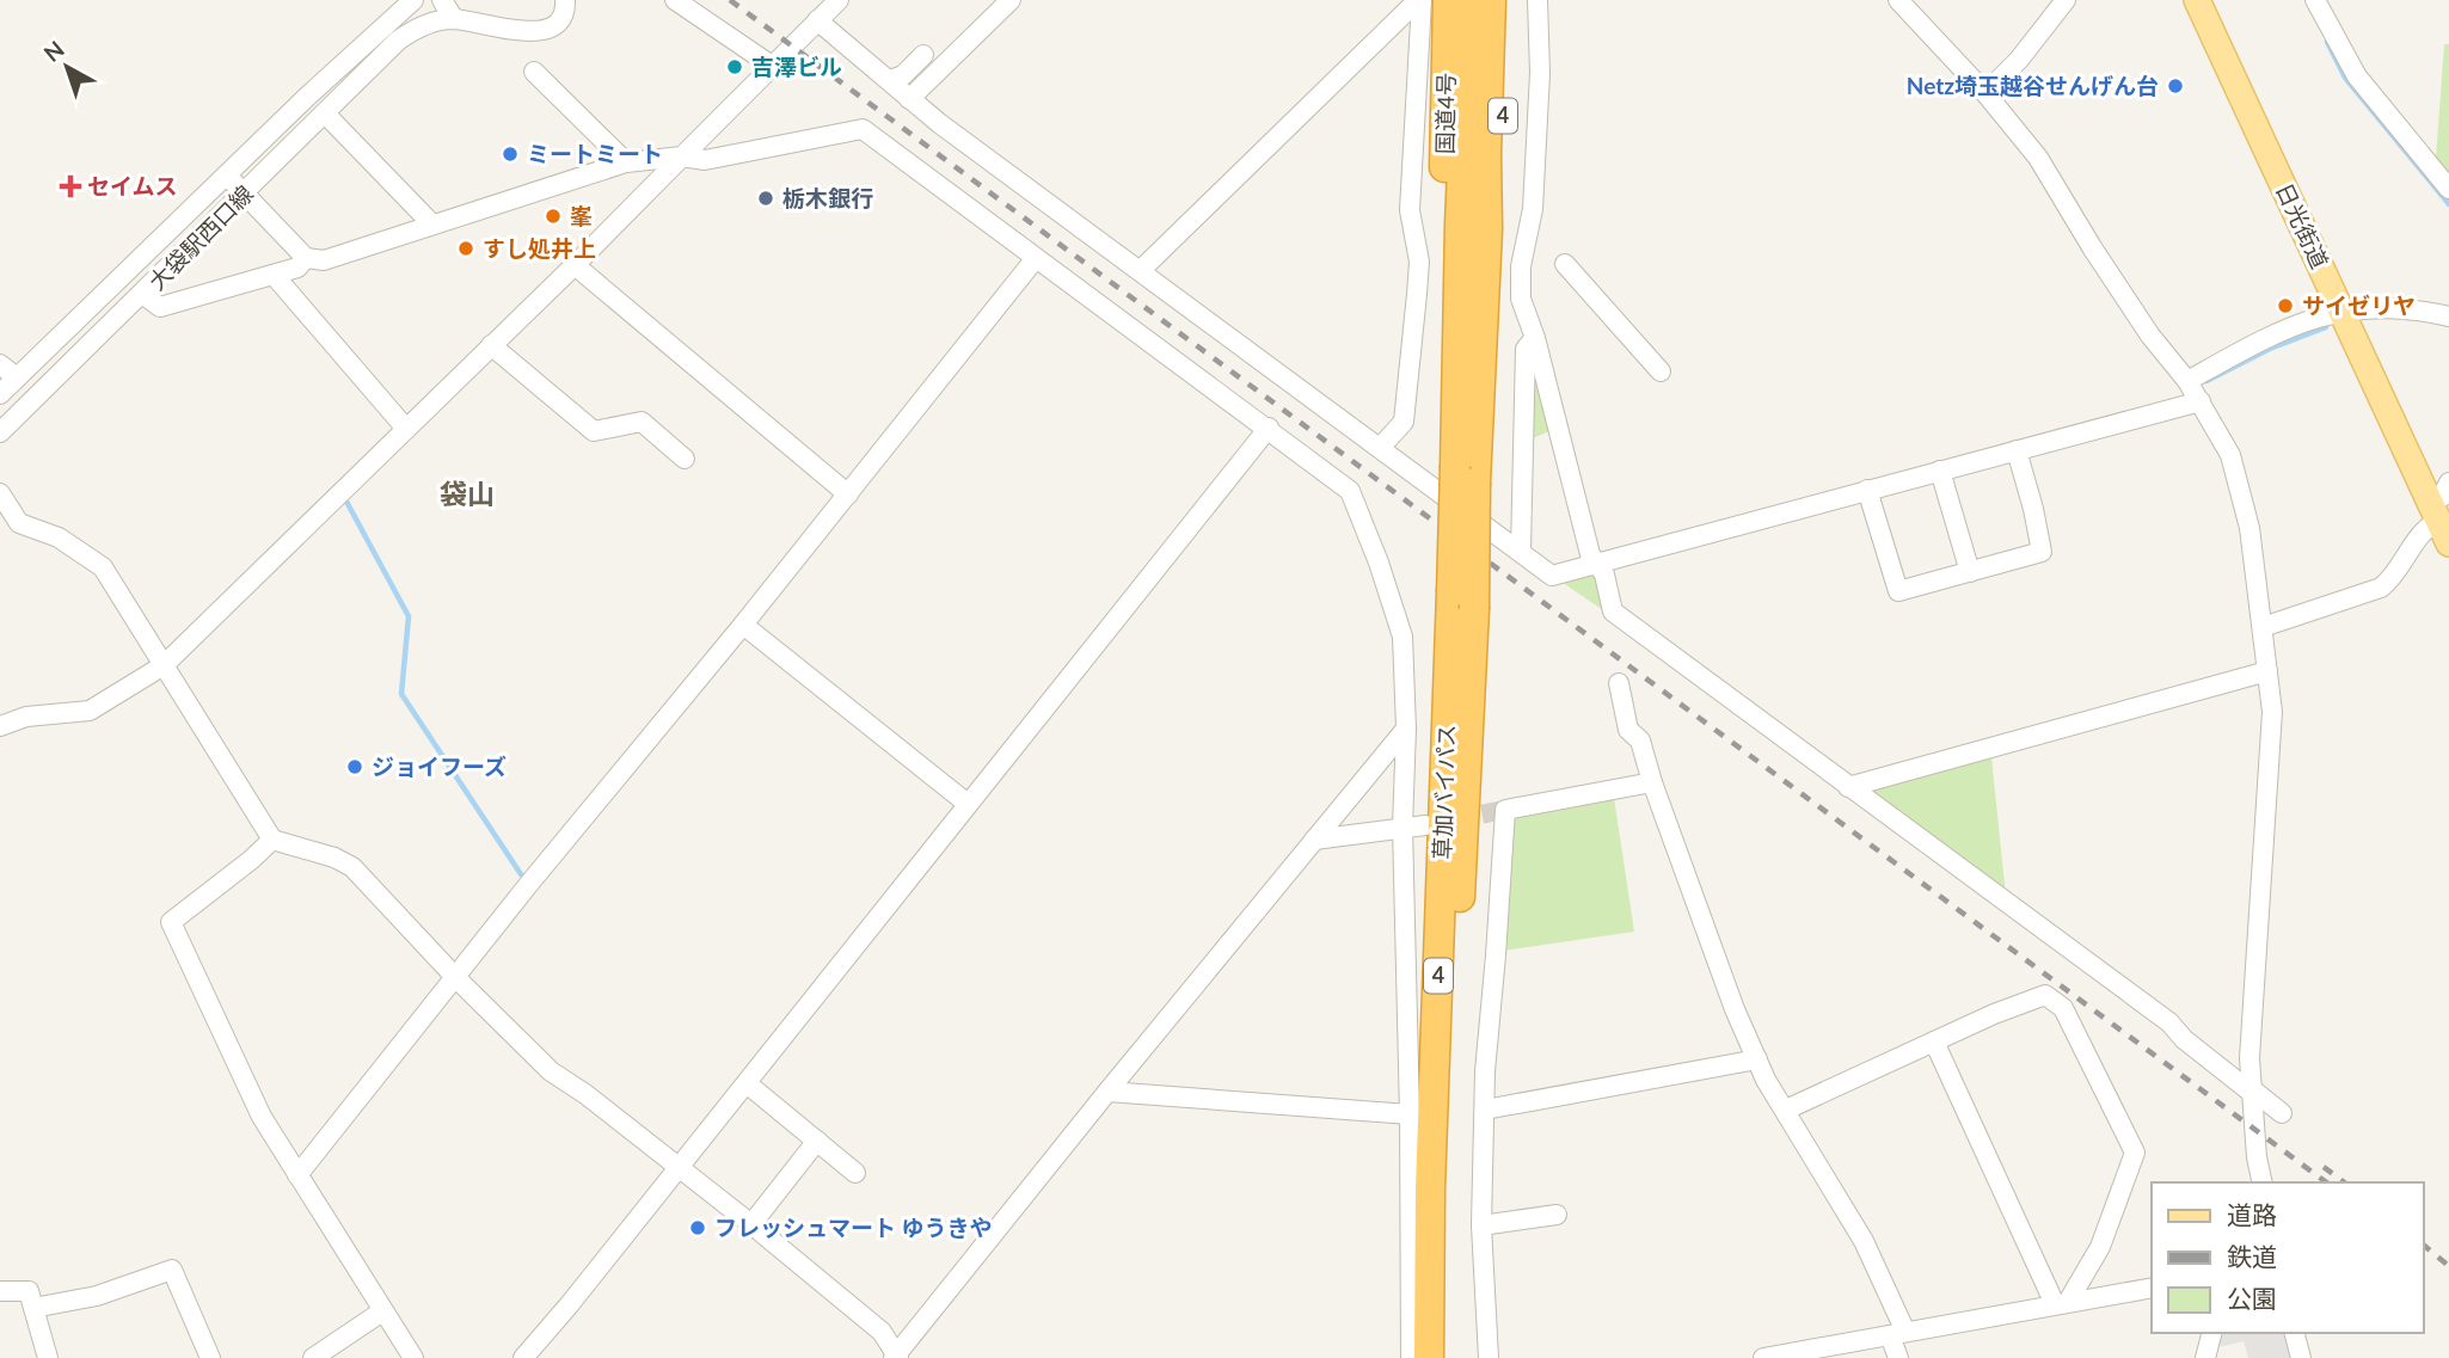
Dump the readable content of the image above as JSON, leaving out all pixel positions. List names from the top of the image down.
{
  "streets": {
    "highway": ["国道4号", "4", "草加バイパス"],
    "main road": ["日光街道"],
    "street": ["大袋駅西口線"]
  },
  "crossings": [
    ["国道4号", "4"],
    ["国道4号", "草加バイパス"],
    ["4", "草加バイパス"]
  ],
  "districts": ["袋山"],
  "places": {
    "other": [
      "吉澤ビル",
      "Netz埼玉越谷せんげん台",
      "ミートミート",
      "栃木銀行",
      "峯",
      "すし処井上",
      "サイゼリヤ",
      "ジョイフーズ",
      "フレッシュマート ゆうきや"
    ],
    "health": ["セイムス"]
  },
  "legend": ["道路", "鉄道", "公園"],
  "north": "top left"
}
